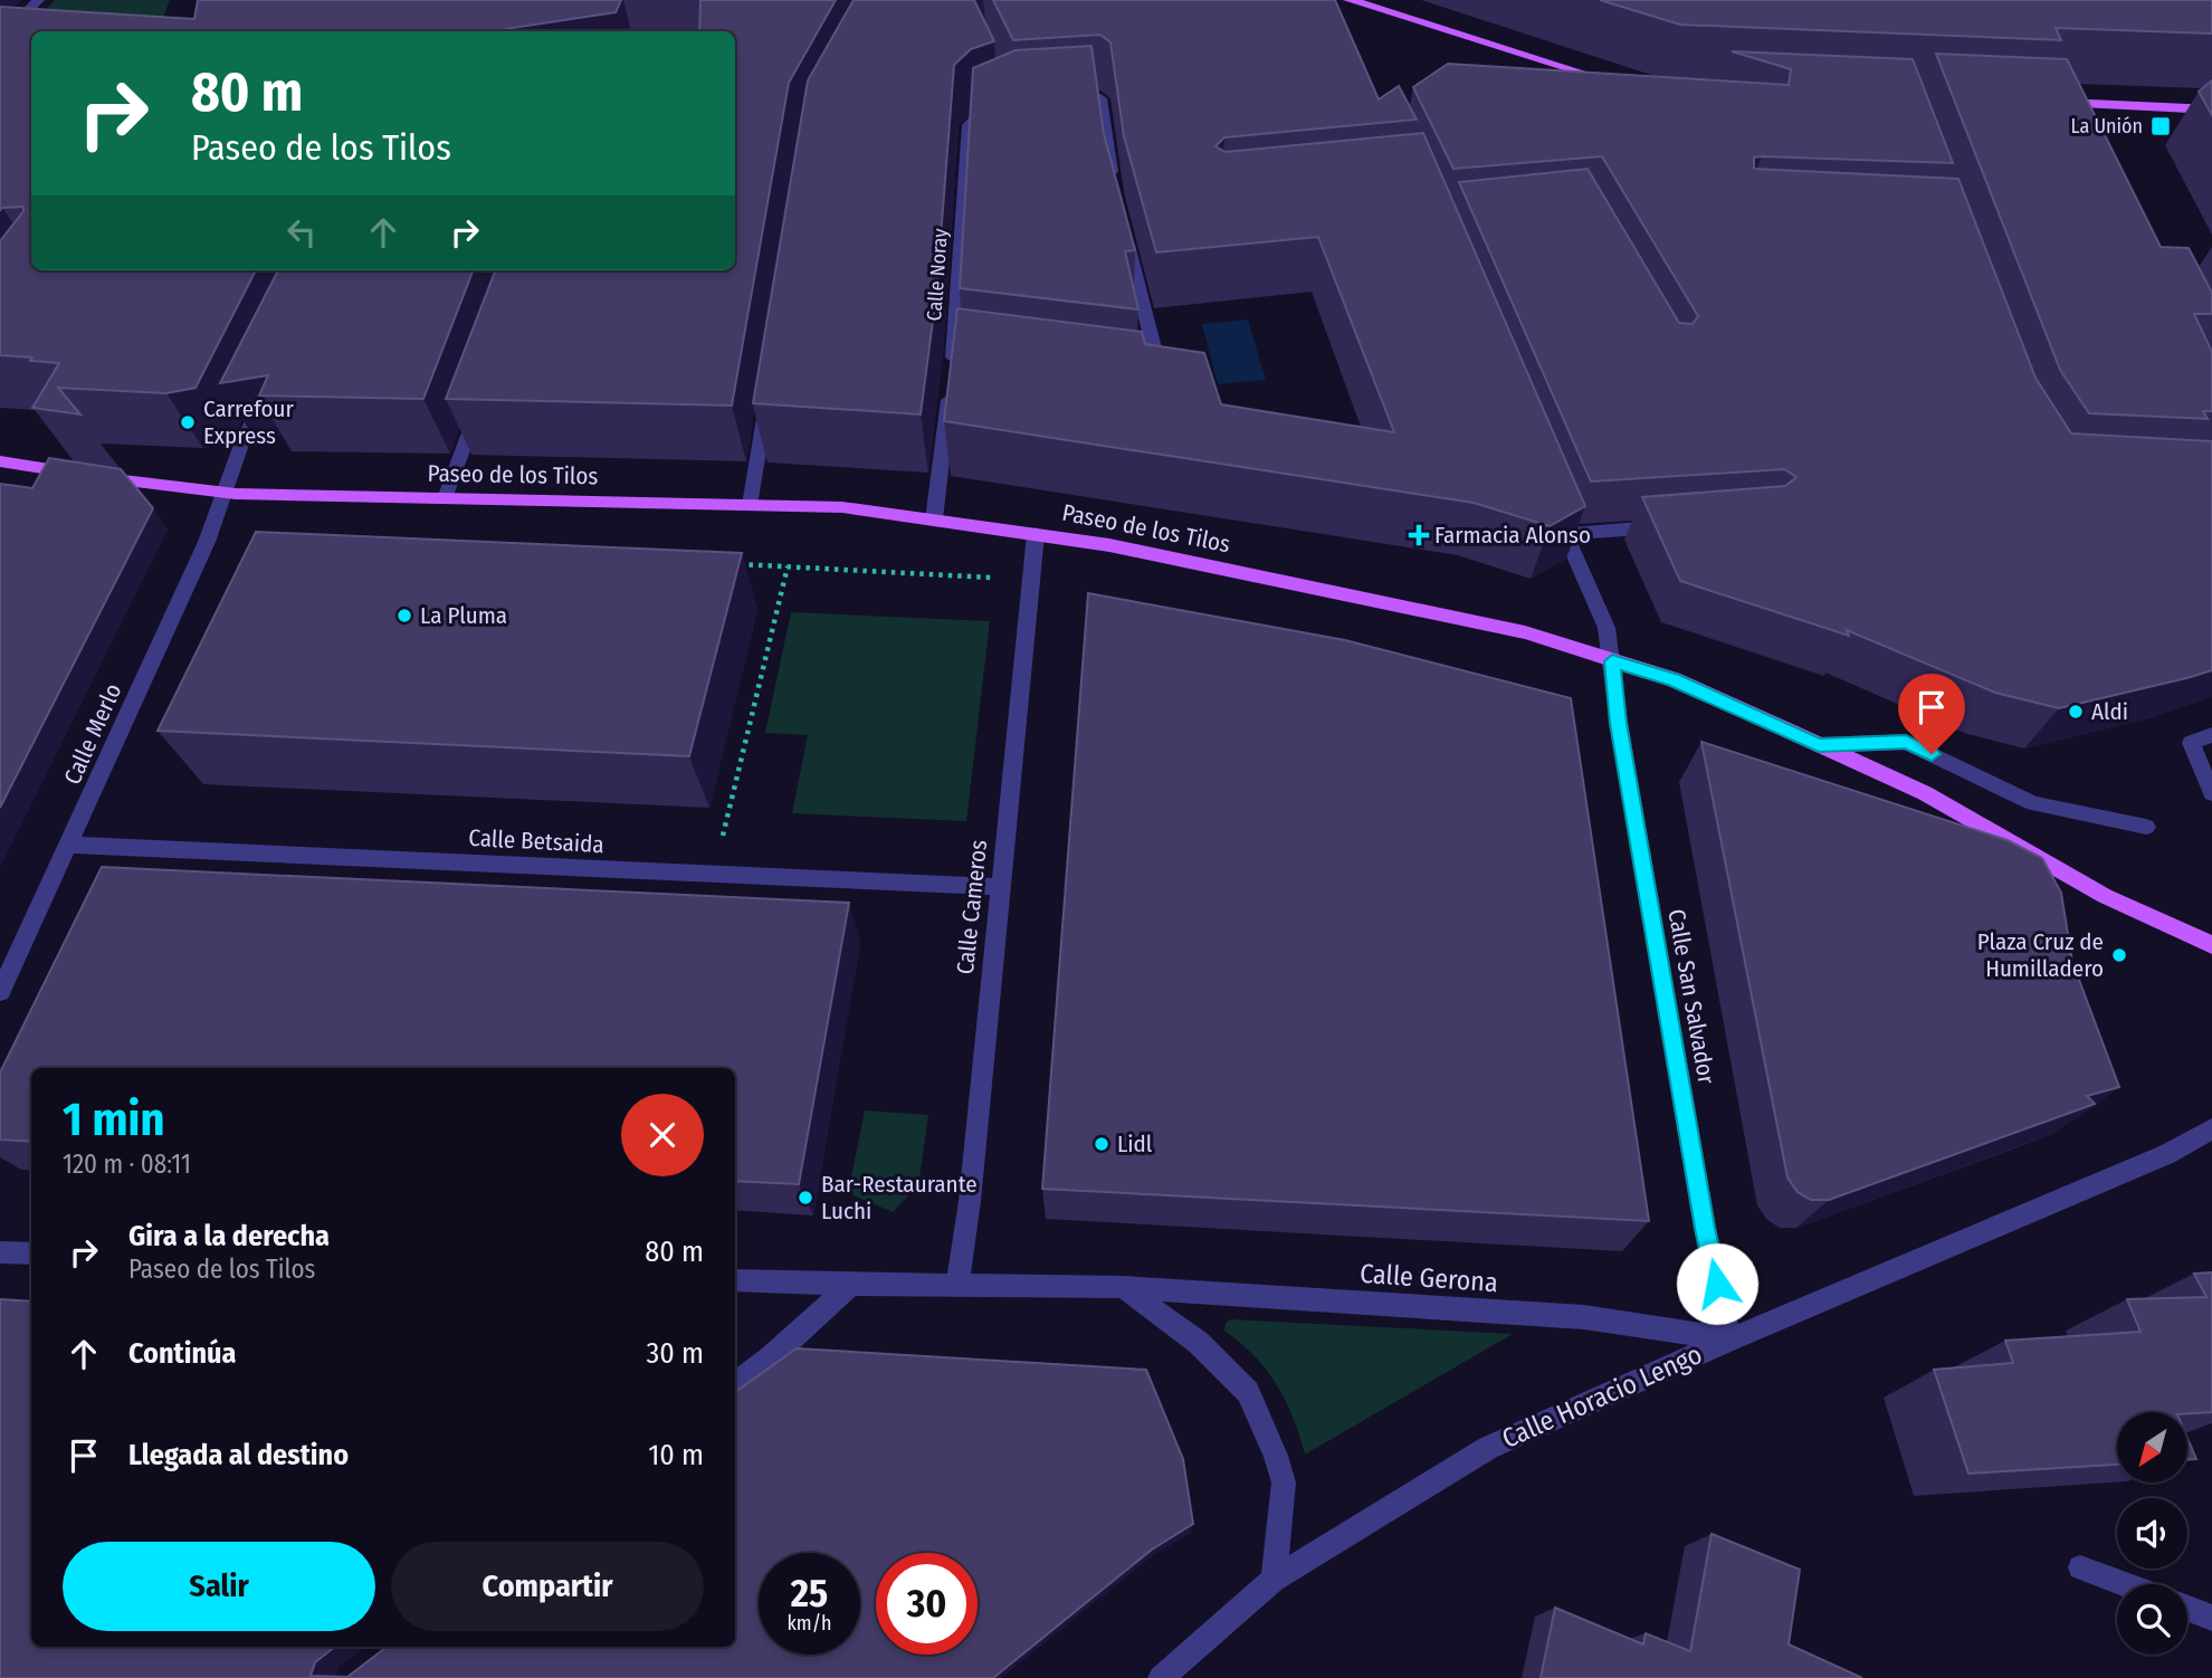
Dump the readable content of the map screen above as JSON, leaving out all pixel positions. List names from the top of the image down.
{
  "streets": {
    "main road": ["Paseo de los Tilos"],
    "street": [
      "Calle Noray",
      "Calle Merlo",
      "Calle Betsaida",
      "Calle Cameros",
      "Calle San Salvador",
      "Calle Gerona",
      "Calle Horacio Lengo"
    ]
  },
  "crossings": [
    ["Calle Noray", "Paseo de los Tilos"],
    ["Paseo de los Tilos", "Calle Merlo"],
    ["Paseo de los Tilos", "Calle Cameros"],
    ["Paseo de los Tilos", "Calle San Salvador"],
    ["Calle Merlo", "Calle Betsaida"],
    ["Calle Betsaida", "Calle Cameros"],
    ["Calle Cameros", "Calle Gerona"],
    ["Calle San Salvador", "Calle Gerona"],
    ["Calle San Salvador", "Calle Horacio Lengo"],
    ["Calle Gerona", "Calle Horacio Lengo"]
  ],
  "places": {
    "transit": ["La Unión"],
    "other": [
      "Carrefour Express",
      "La Pluma",
      "Aldi",
      "Plaza Cruz de Humilladero",
      "Lidl",
      "Bar-Restaurante Luchi"
    ],
    "health": ["Farmacia Alonso"]
  },
  "north": "bottom left",
  "page": {
    "turn": ["80 m", "Paseo de los Tilos"],
    "heading": ["1 min", "120 m · 08:11"],
    "list": [
      {
        "name": "Gira a la derecha",
        "note": "Paseo de los Tilos",
        "value": "80 m"
      },
      {
        "name": "Continúa",
        "value": "30 m"
      },
      {
        "name": "Llegada al destino",
        "value": "10 m"
      }
    ],
    "buttons": ["Salir", "Compartir"],
    "speed": "25 km/h",
    "limit": "30"
  }
}
